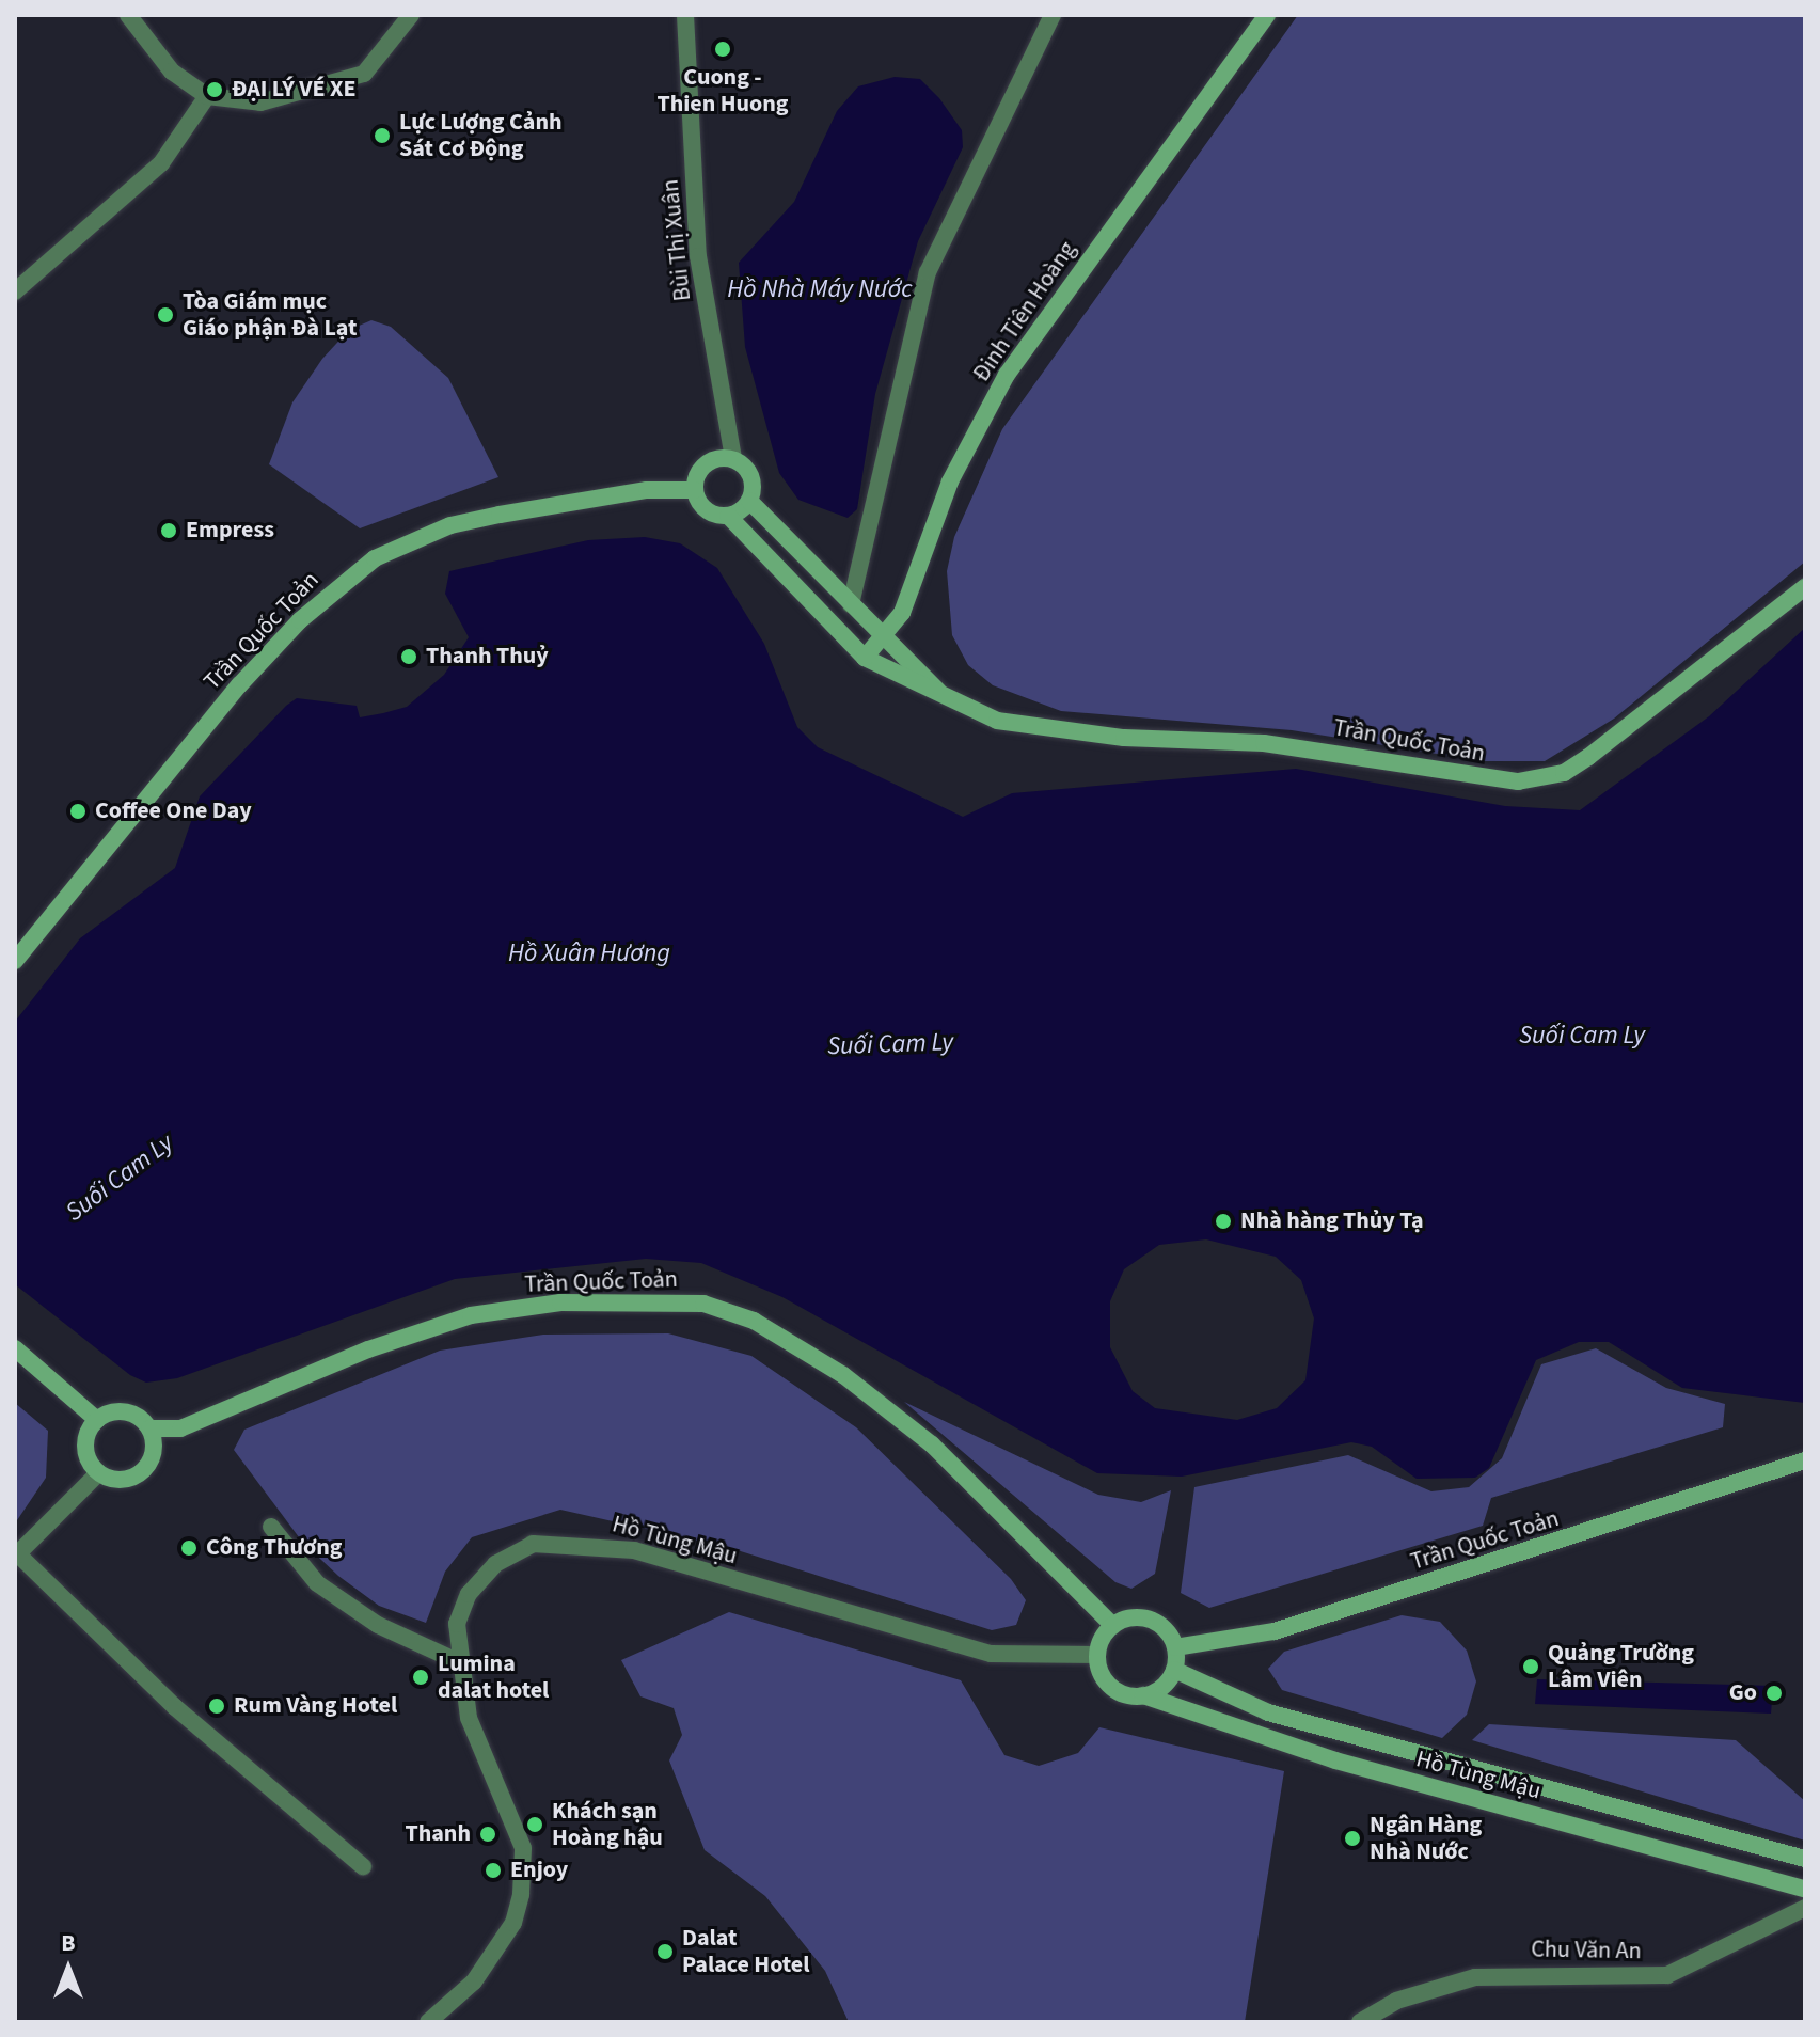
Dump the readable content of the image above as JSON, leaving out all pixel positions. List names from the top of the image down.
{
  "streets": {
    "main road": ["Đinh Tiên Hoàng", "Trần Quốc Toản", "Hồ Tùng Mậu"],
    "street": ["Bùi Thị Xuân", "Chu Văn An"]
  },
  "crossings": [
    ["Bùi Thị Xuân", "Trần Quốc Toản"],
    ["Đinh Tiên Hoàng", "Trần Quốc Toản"],
    ["Trần Quốc Toản", "Hồ Tùng Mậu"]
  ],
  "water": ["Hồ Nhà Máy Nước", "Hồ Xuân Hương", "Suối Cam Ly"],
  "places": [
    "Cuong - Thien Huong",
    "ĐẠI LÝ VÉ XE",
    "Lực Lượng Cảnh Sát Cơ Động",
    "Tòa Giám mục Giáo phận Đà Lạt",
    "Empress",
    "Thanh Thuỷ",
    "Coffee One Day",
    "Nhà hàng Thủy Tạ",
    "Công Thương",
    "Quảng Trường Lâm Viên",
    "Lumina dalat hotel",
    "Go",
    "Rum Vàng Hotel",
    "Khách sạn Hoàng hậu",
    "Thanh",
    "Ngân Hàng Nhà Nước",
    "Enjoy",
    "Dalat Palace Hotel"
  ],
  "north": "top"
}
